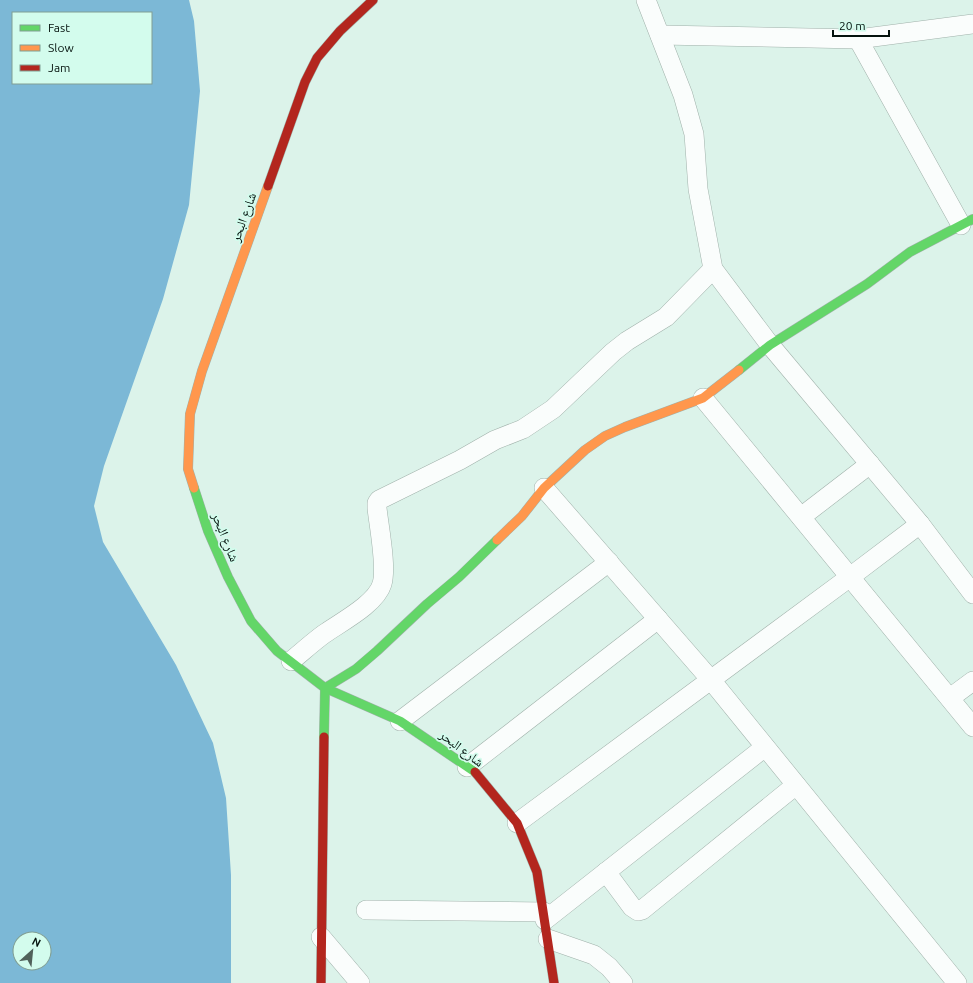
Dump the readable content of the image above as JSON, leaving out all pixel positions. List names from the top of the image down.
{
  "streets": {
    "street": ["شارع البحر"]
  },
  "legend": ["Fast", "Slow", "Jam"],
  "scale_bar": "20 m",
  "north": "top right"
}
